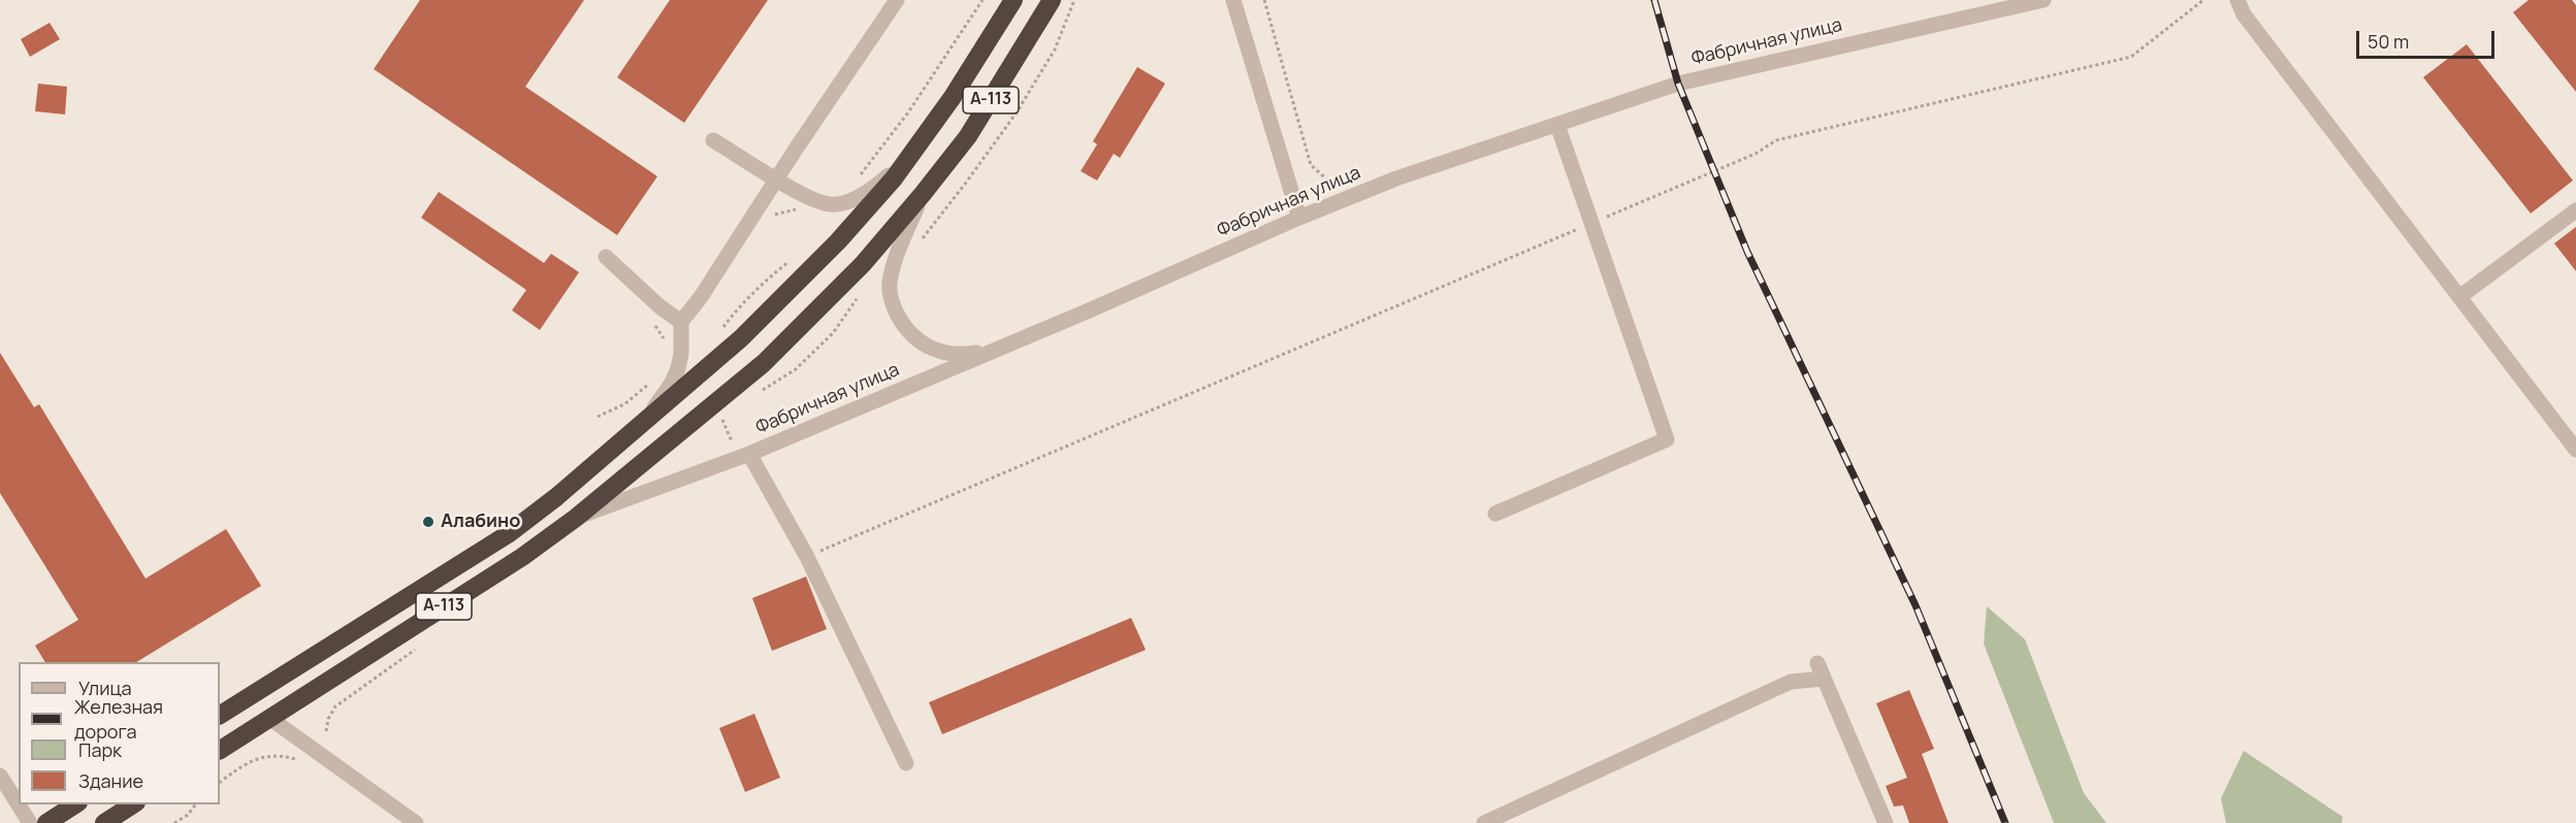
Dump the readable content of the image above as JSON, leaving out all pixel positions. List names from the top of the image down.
{
  "streets": {
    "highway": ["А-113"],
    "street": ["Фабричная улица"]
  },
  "crossings": [
    ["Фабричная улица", "А-113"]
  ],
  "places": ["Алабино"],
  "legend": [
    "Улица",
    "Железная дорога",
    "Парк",
    "Здание"
  ],
  "scale_bar": "50 m"
}
